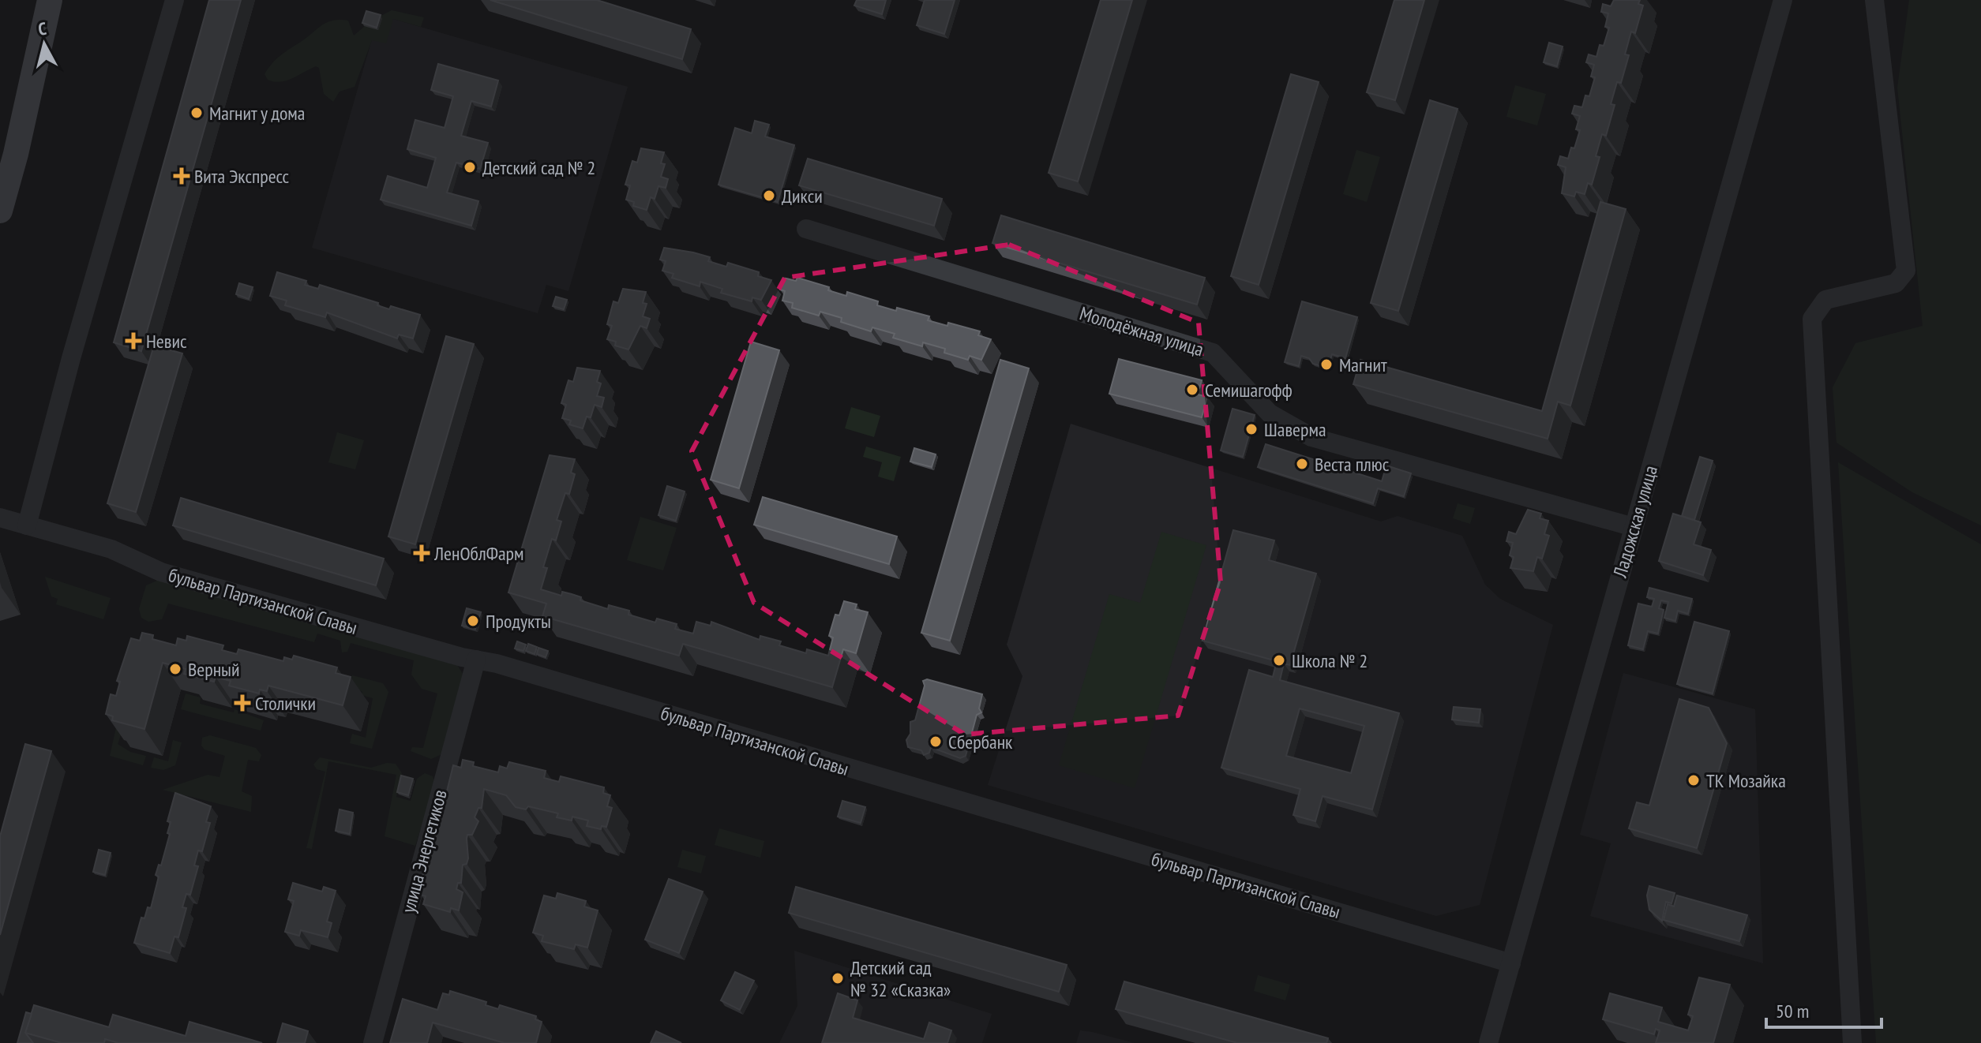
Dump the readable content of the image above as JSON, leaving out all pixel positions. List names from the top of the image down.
{
  "streets": {
    "street": [
      "Молодёжная улица",
      "Ладожская улица",
      "бульвар Партизанской Славы",
      "улица Энергетиков"
    ]
  },
  "crossings": [
    ["Молодёжная улица", "Ладожская улица"],
    ["Ладожская улица", "бульвар Партизанской Славы"],
    ["бульвар Партизанской Славы", "улица Энергетиков"]
  ],
  "places": {
    "other": [
      "Магнит у дома",
      "Детский сад № 2",
      "Дикси",
      "Магнит",
      "Семишагофф",
      "Шаверма",
      "Веста плюс",
      "Продукты",
      "Школа № 2",
      "Верный",
      "Сбербанк",
      "ТК Мозайка",
      "Детский сад № 32 «Сказка»"
    ],
    "health": [
      "Вита Экспресс",
      "Невис",
      "ЛенОблФарм",
      "Столички"
    ]
  },
  "scale_bar": "50 m",
  "north": "top"
}
